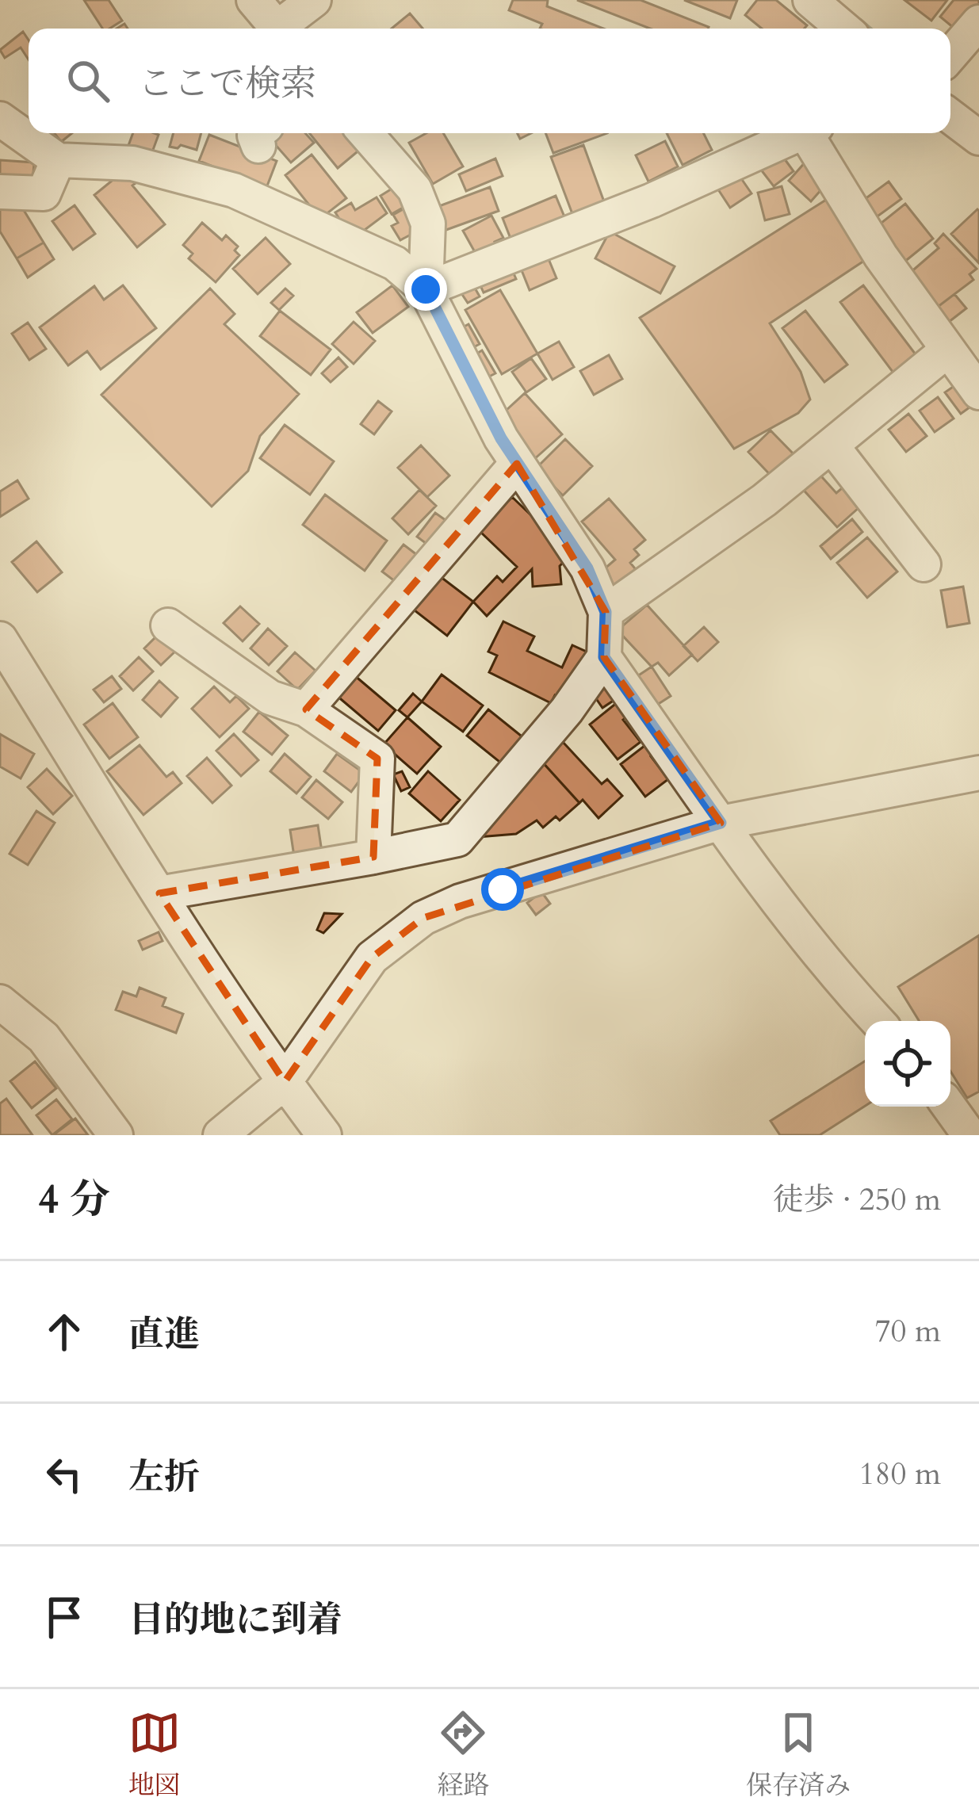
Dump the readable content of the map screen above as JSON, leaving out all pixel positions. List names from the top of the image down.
{
  "page": {
    "search": "ここで検索",
    "heading": ["4 分", "徒歩 · 250 m"],
    "list": [
      ["直進", "70 m"],
      ["左折", "180 m"],
      "目的地に到着"
    ],
    "nav": ["地図", "経路", "保存済み"]
  }
}
